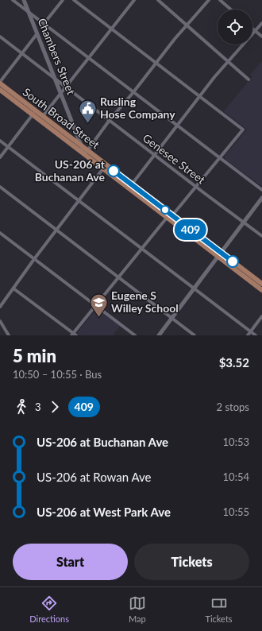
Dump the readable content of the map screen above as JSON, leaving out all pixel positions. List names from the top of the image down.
{
  "streets": {
    "main road": ["South Broad Street"],
    "street": ["Chambers Street", "Genesee Street"]
  },
  "crossings": [
    ["Chambers Street", "South Broad Street"],
    ["Chambers Street", "Genesee Street"]
  ],
  "places": {
    "public building": ["Rusling Hose Company"],
    "other": ["US-206 at Buchanan Ave"],
    "school or university": ["Eugene S Willey School"]
  },
  "lines": ["bus line 409"],
  "page": {
    "on_map": "409",
    "heading": ["5 min", "10:50 – 10:55 · Bus", "$3.52"],
    "legs": ["3", "409", "2 stops"],
    "list": [
      {
        "name": "US-206 at Buchanan Ave",
        "value": "10:53"
      },
      {
        "name": "US-206 at Rowan Ave",
        "value": "10:54"
      },
      {
        "name": "US-206 at West Park Ave",
        "value": "10:55"
      }
    ],
    "buttons": ["Start", "Tickets"],
    "tabs": ["Directions", "Map", "Tickets"]
  }
}
